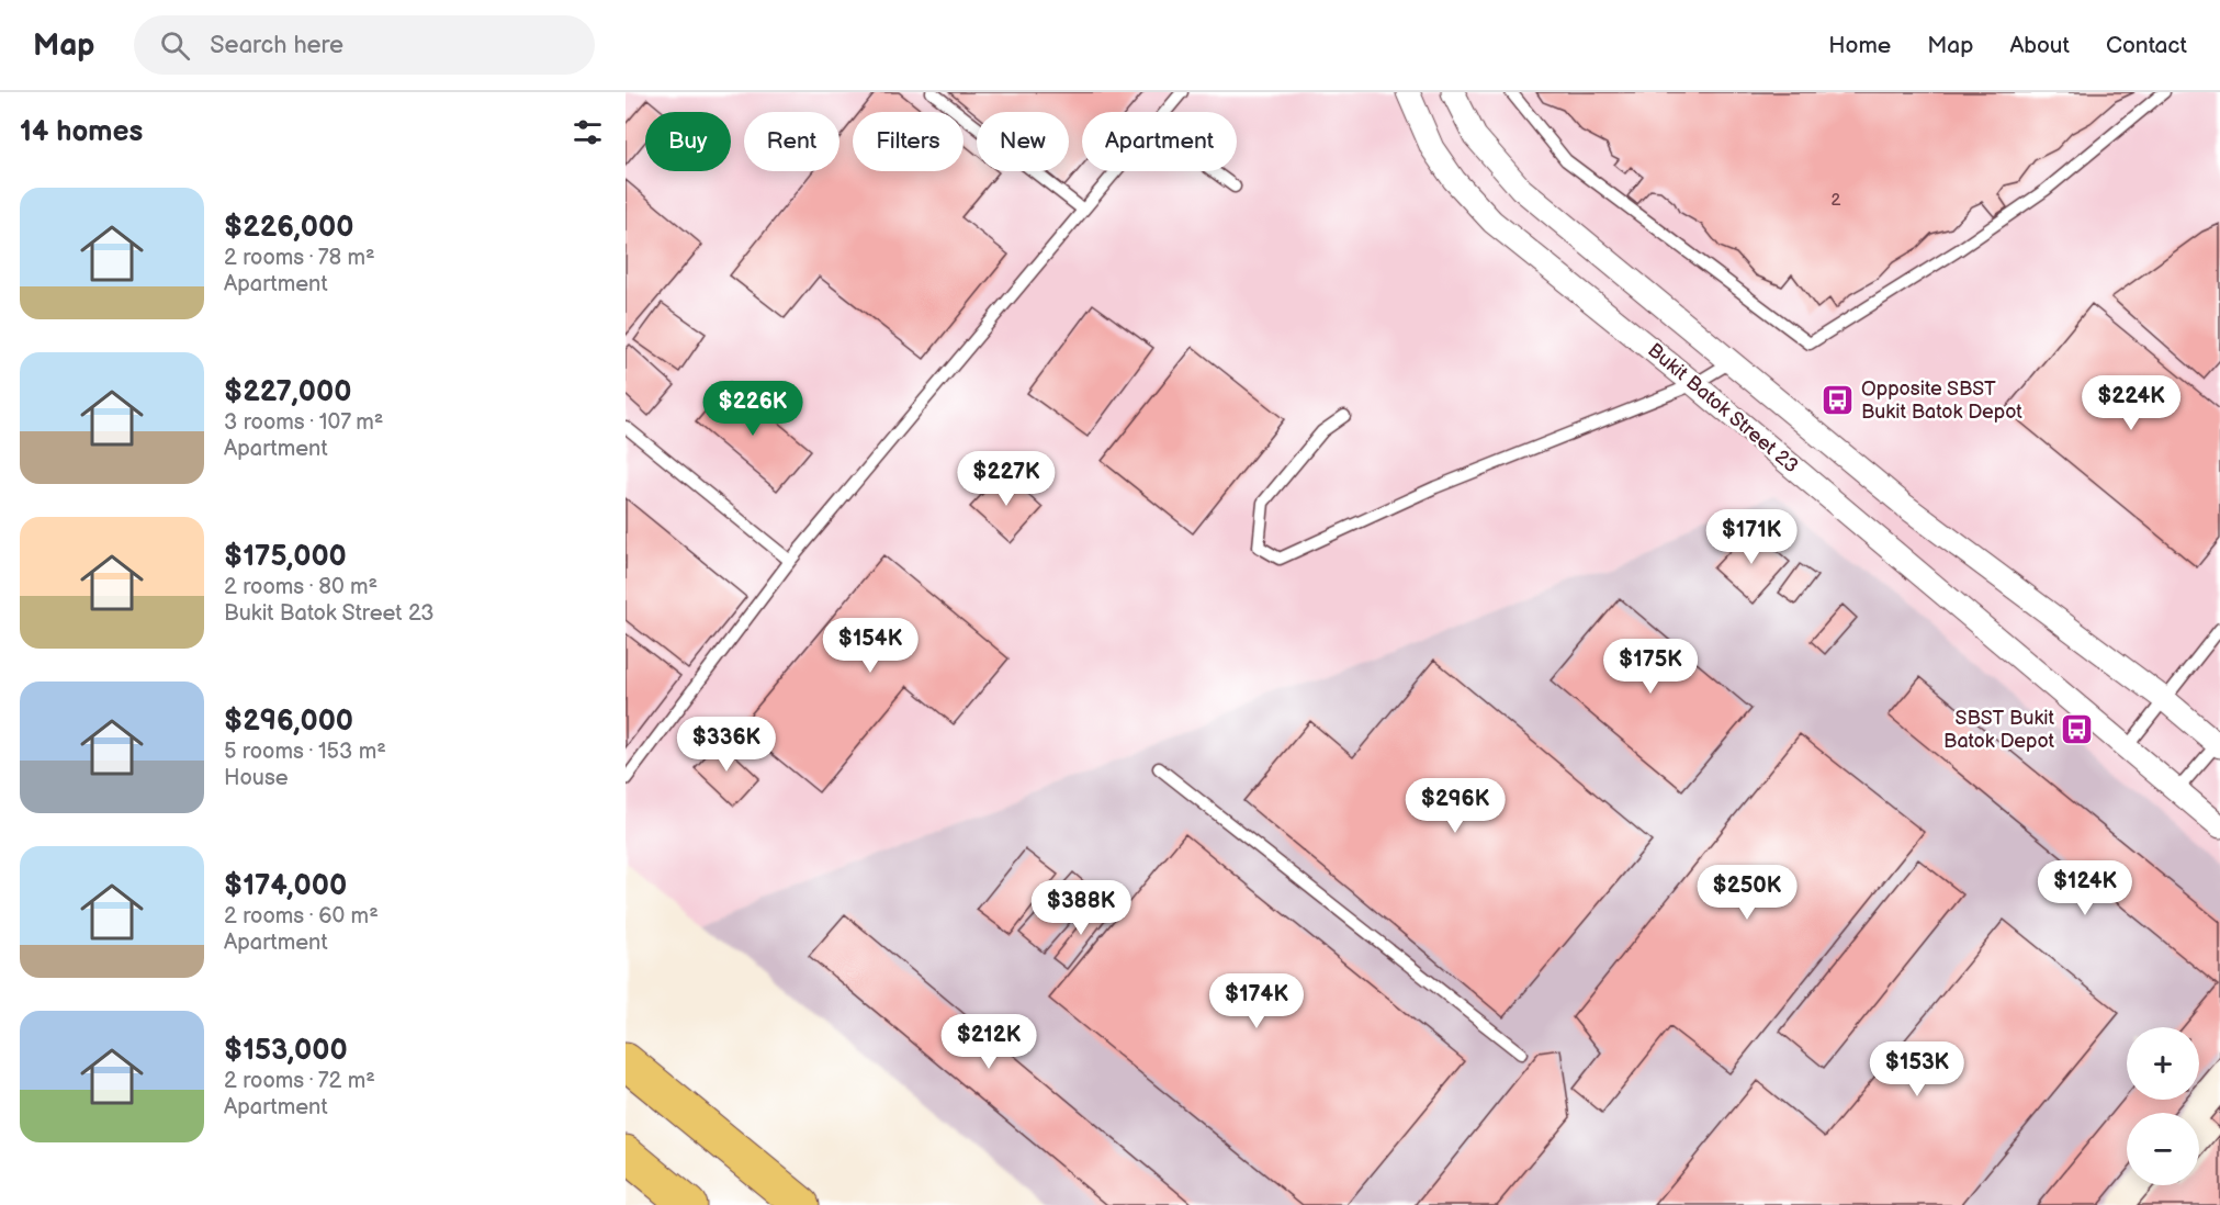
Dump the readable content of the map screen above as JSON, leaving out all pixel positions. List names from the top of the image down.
{
  "streets": {
    "street": ["Bukit Batok Street 23"]
  },
  "places": {
    "bus stop": ["Opposite SBST Bukit Batok Depot", "SBST Bukit Batok Depot"]
  },
  "house_numbers": ["2"],
  "page": {
    "header": "Map",
    "search": "Search here",
    "nav": [
      "Home",
      "Map",
      "About",
      "Contact"
    ],
    "heading": "14 homes",
    "chip": [
      "Buy",
      "Rent",
      "Filters",
      "New",
      "Apartment"
    ],
    "list": [
      {
        "name": "$226,000",
        "note": "2 rooms · 78 m² · Apartment"
      },
      {
        "name": "$227,000",
        "note": "3 rooms · 107 m² · Apartment"
      },
      {
        "name": "$175,000",
        "note": "2 rooms · 80 m² · Bukit Batok Street 23"
      },
      {
        "name": "$296,000",
        "note": "5 rooms · 153 m² · House"
      },
      {
        "name": "$174,000",
        "note": "2 rooms · 60 m² · Apartment"
      },
      {
        "name": "$153,000",
        "note": "2 rooms · 72 m² · Apartment"
      }
    ],
    "price": [
      "$224K",
      "$226K",
      "$227K",
      "$171K",
      "$154K",
      "$175K",
      "$336K",
      "$296K",
      "$124K",
      "$250K",
      "$388K",
      "$174K",
      "$212K",
      "$153K"
    ],
    "map_buttons": ["+", "−"]
  }
}
